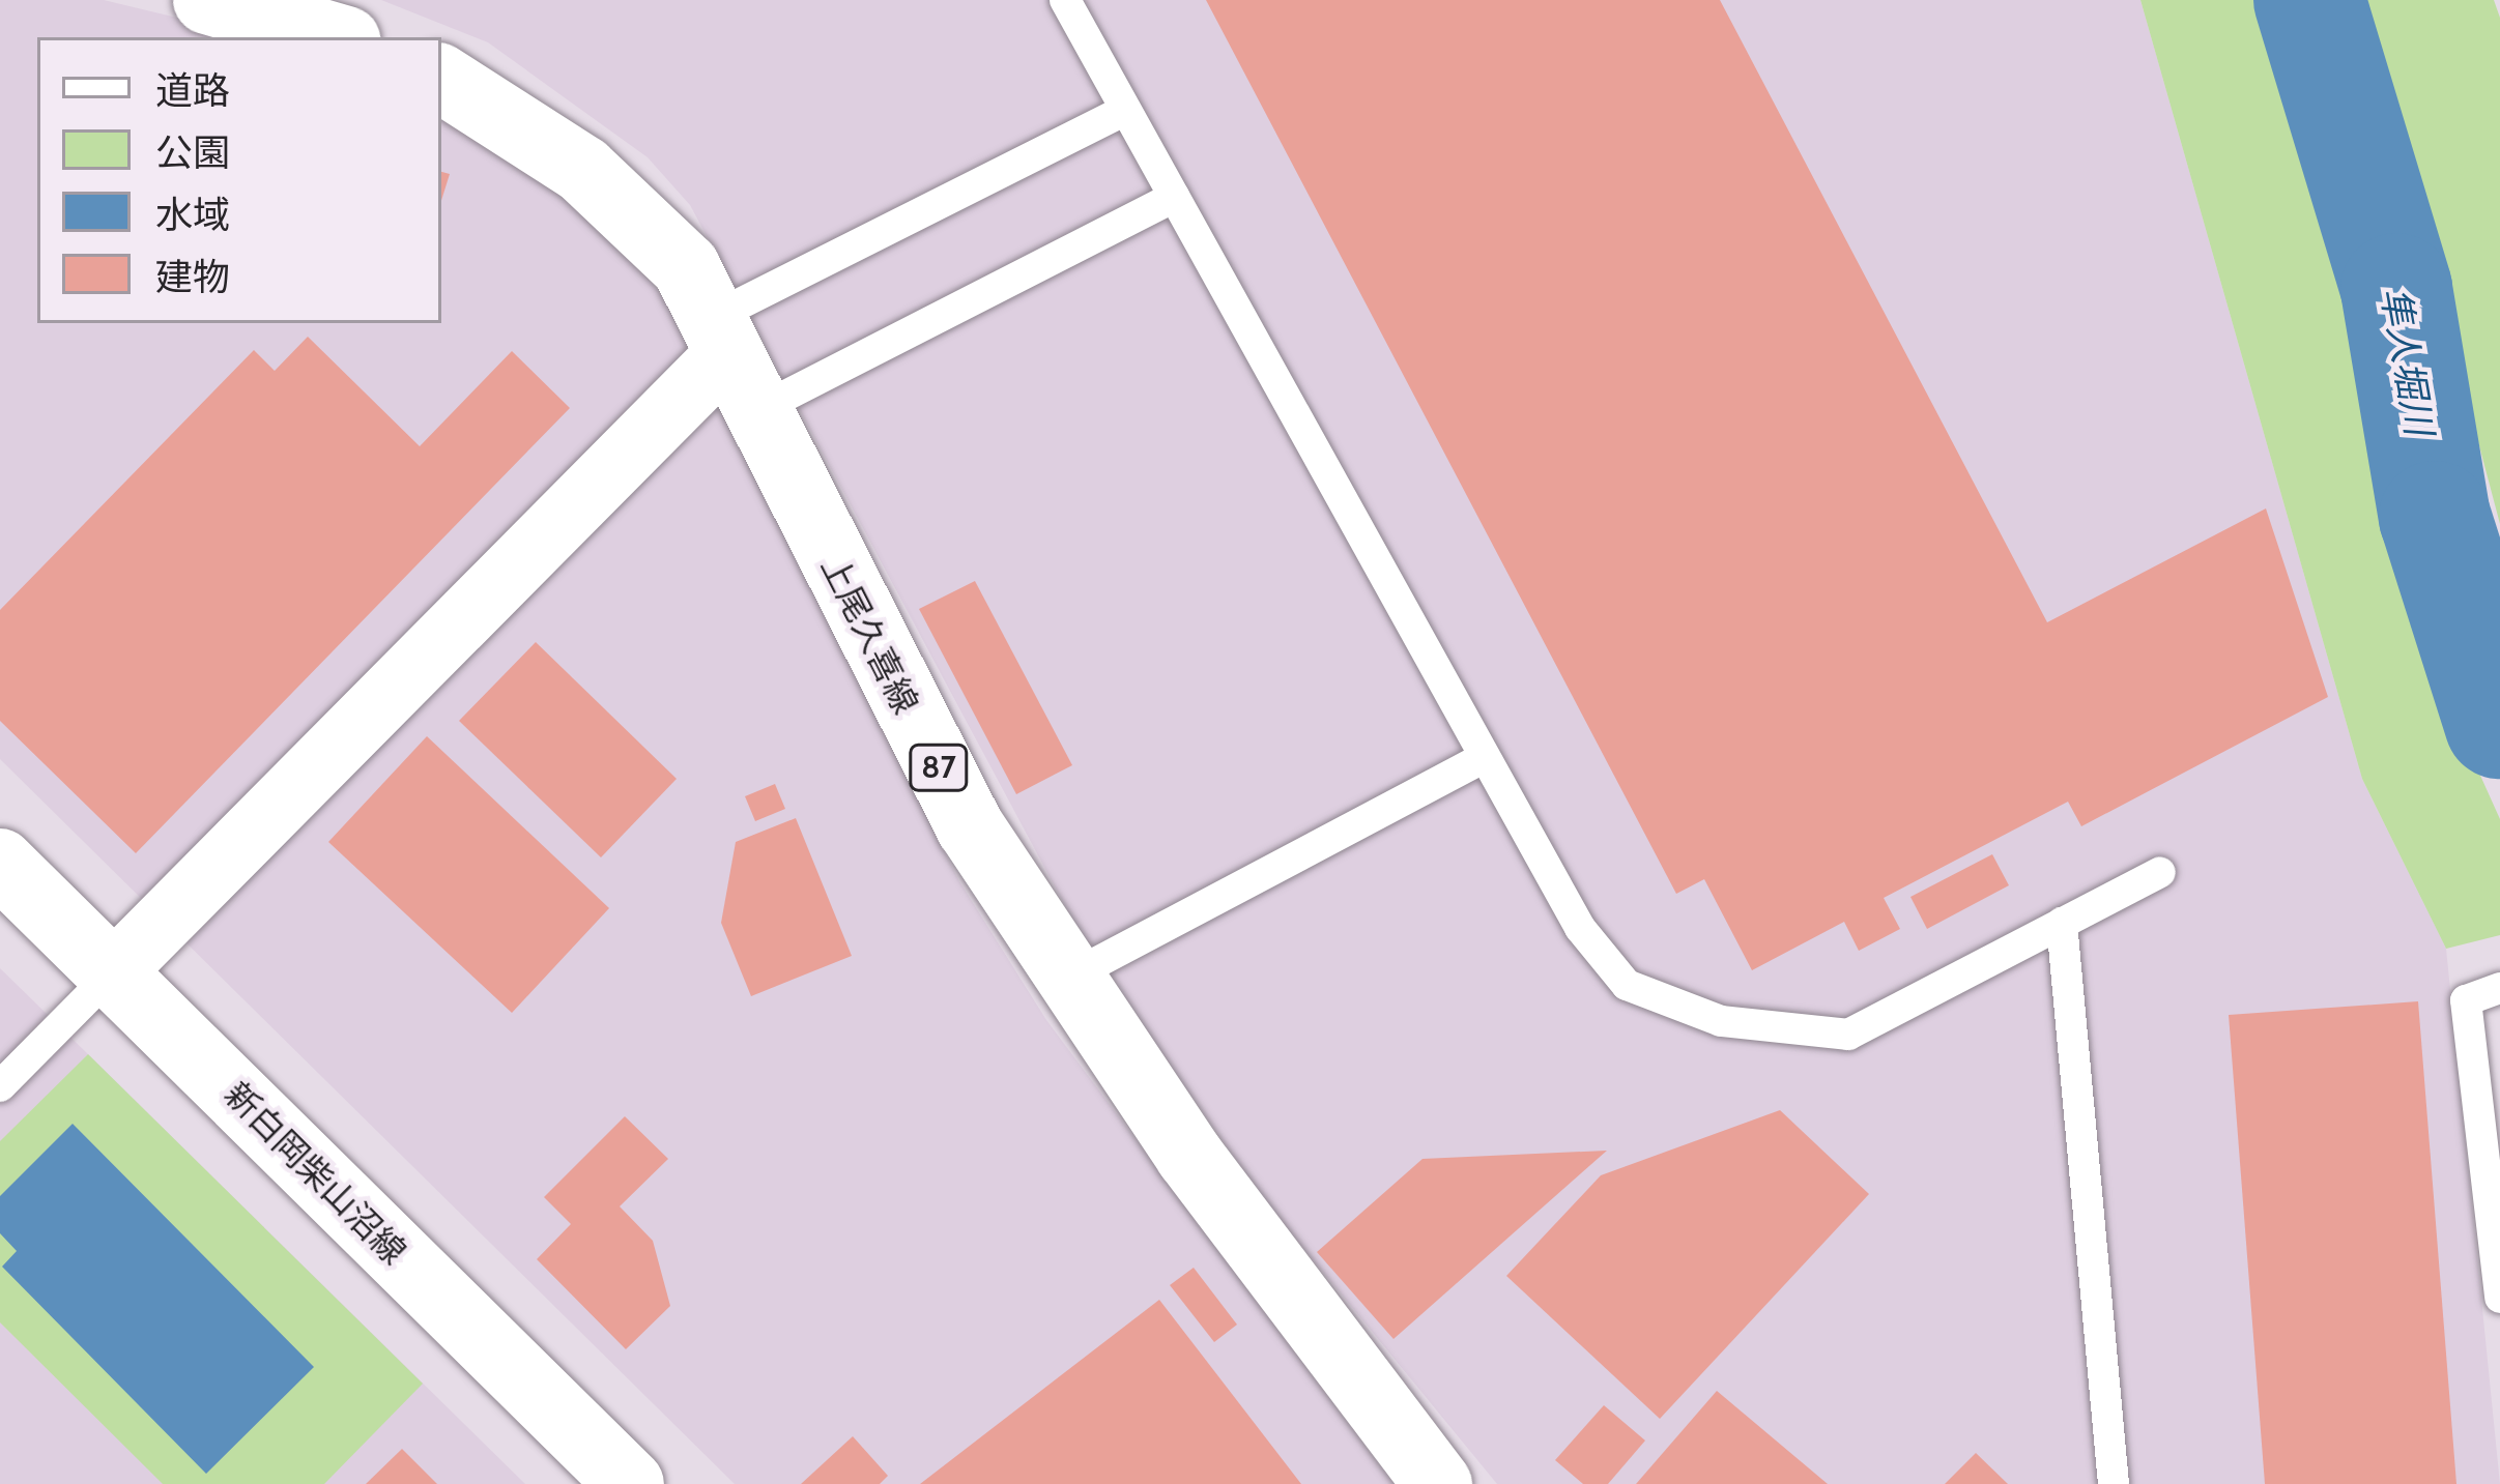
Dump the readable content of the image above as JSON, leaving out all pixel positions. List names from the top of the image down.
{
  "streets": {
    "main road": ["上尾久喜線", "87", "新白岡柴山沼線"]
  },
  "water": ["隼人堀川"],
  "legend": [
    "道路",
    "公園",
    "水域",
    "建物"
  ]
}
